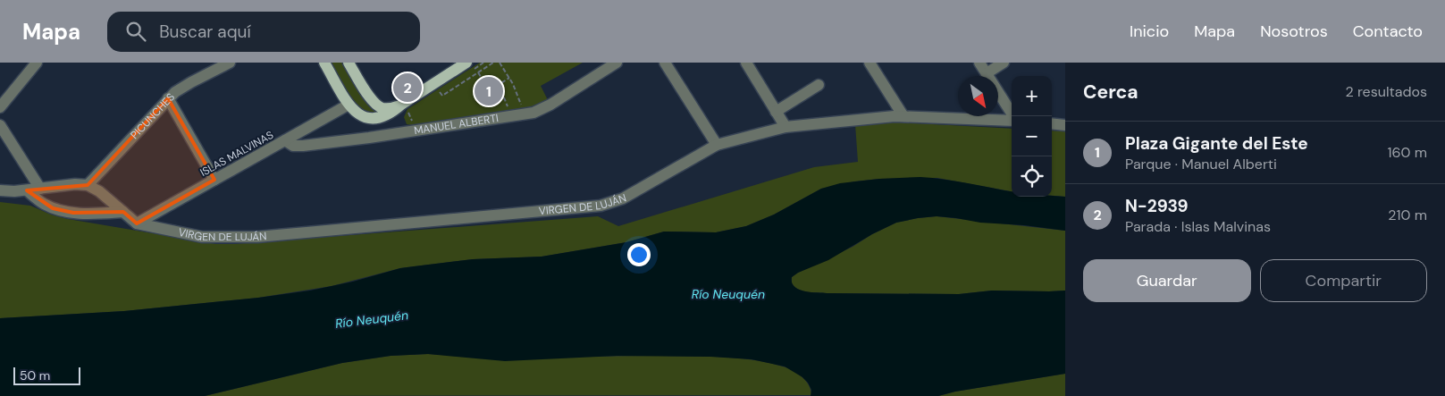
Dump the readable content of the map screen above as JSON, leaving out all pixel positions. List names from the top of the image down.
{
  "streets": {
    "street": [
      "PICUNCHES",
      "MANUEL ALBERTI",
      "ISLAS MALVINAS",
      "VIRGEN DE LUJÁN"
    ]
  },
  "crossings": [
    ["MANUEL ALBERTI", "ISLAS MALVINAS"],
    ["ISLAS MALVINAS", "VIRGEN DE LUJÁN"]
  ],
  "water": ["Río Neuquén"],
  "scale_bar": "50 m",
  "north": "bottom right",
  "page": {
    "header": "Mapa",
    "search": "Buscar aquí",
    "nav": [
      "Inicio",
      "Mapa",
      "Nosotros",
      "Contacto"
    ],
    "heading": ["Cerca", "2 resultados"],
    "pins": ["2", "1"],
    "map_buttons": ["+", "−"],
    "list": [
      {
        "mark": "1",
        "name": "Plaza Gigante del Este",
        "note": "Parque · Manuel Alberti",
        "value": "160 m"
      },
      {
        "mark": "2",
        "name": "N-2939",
        "note": "Parada · Islas Malvinas",
        "value": "210 m"
      }
    ],
    "buttons": ["Guardar", "Compartir"],
    "scale": "50 m"
  }
}
